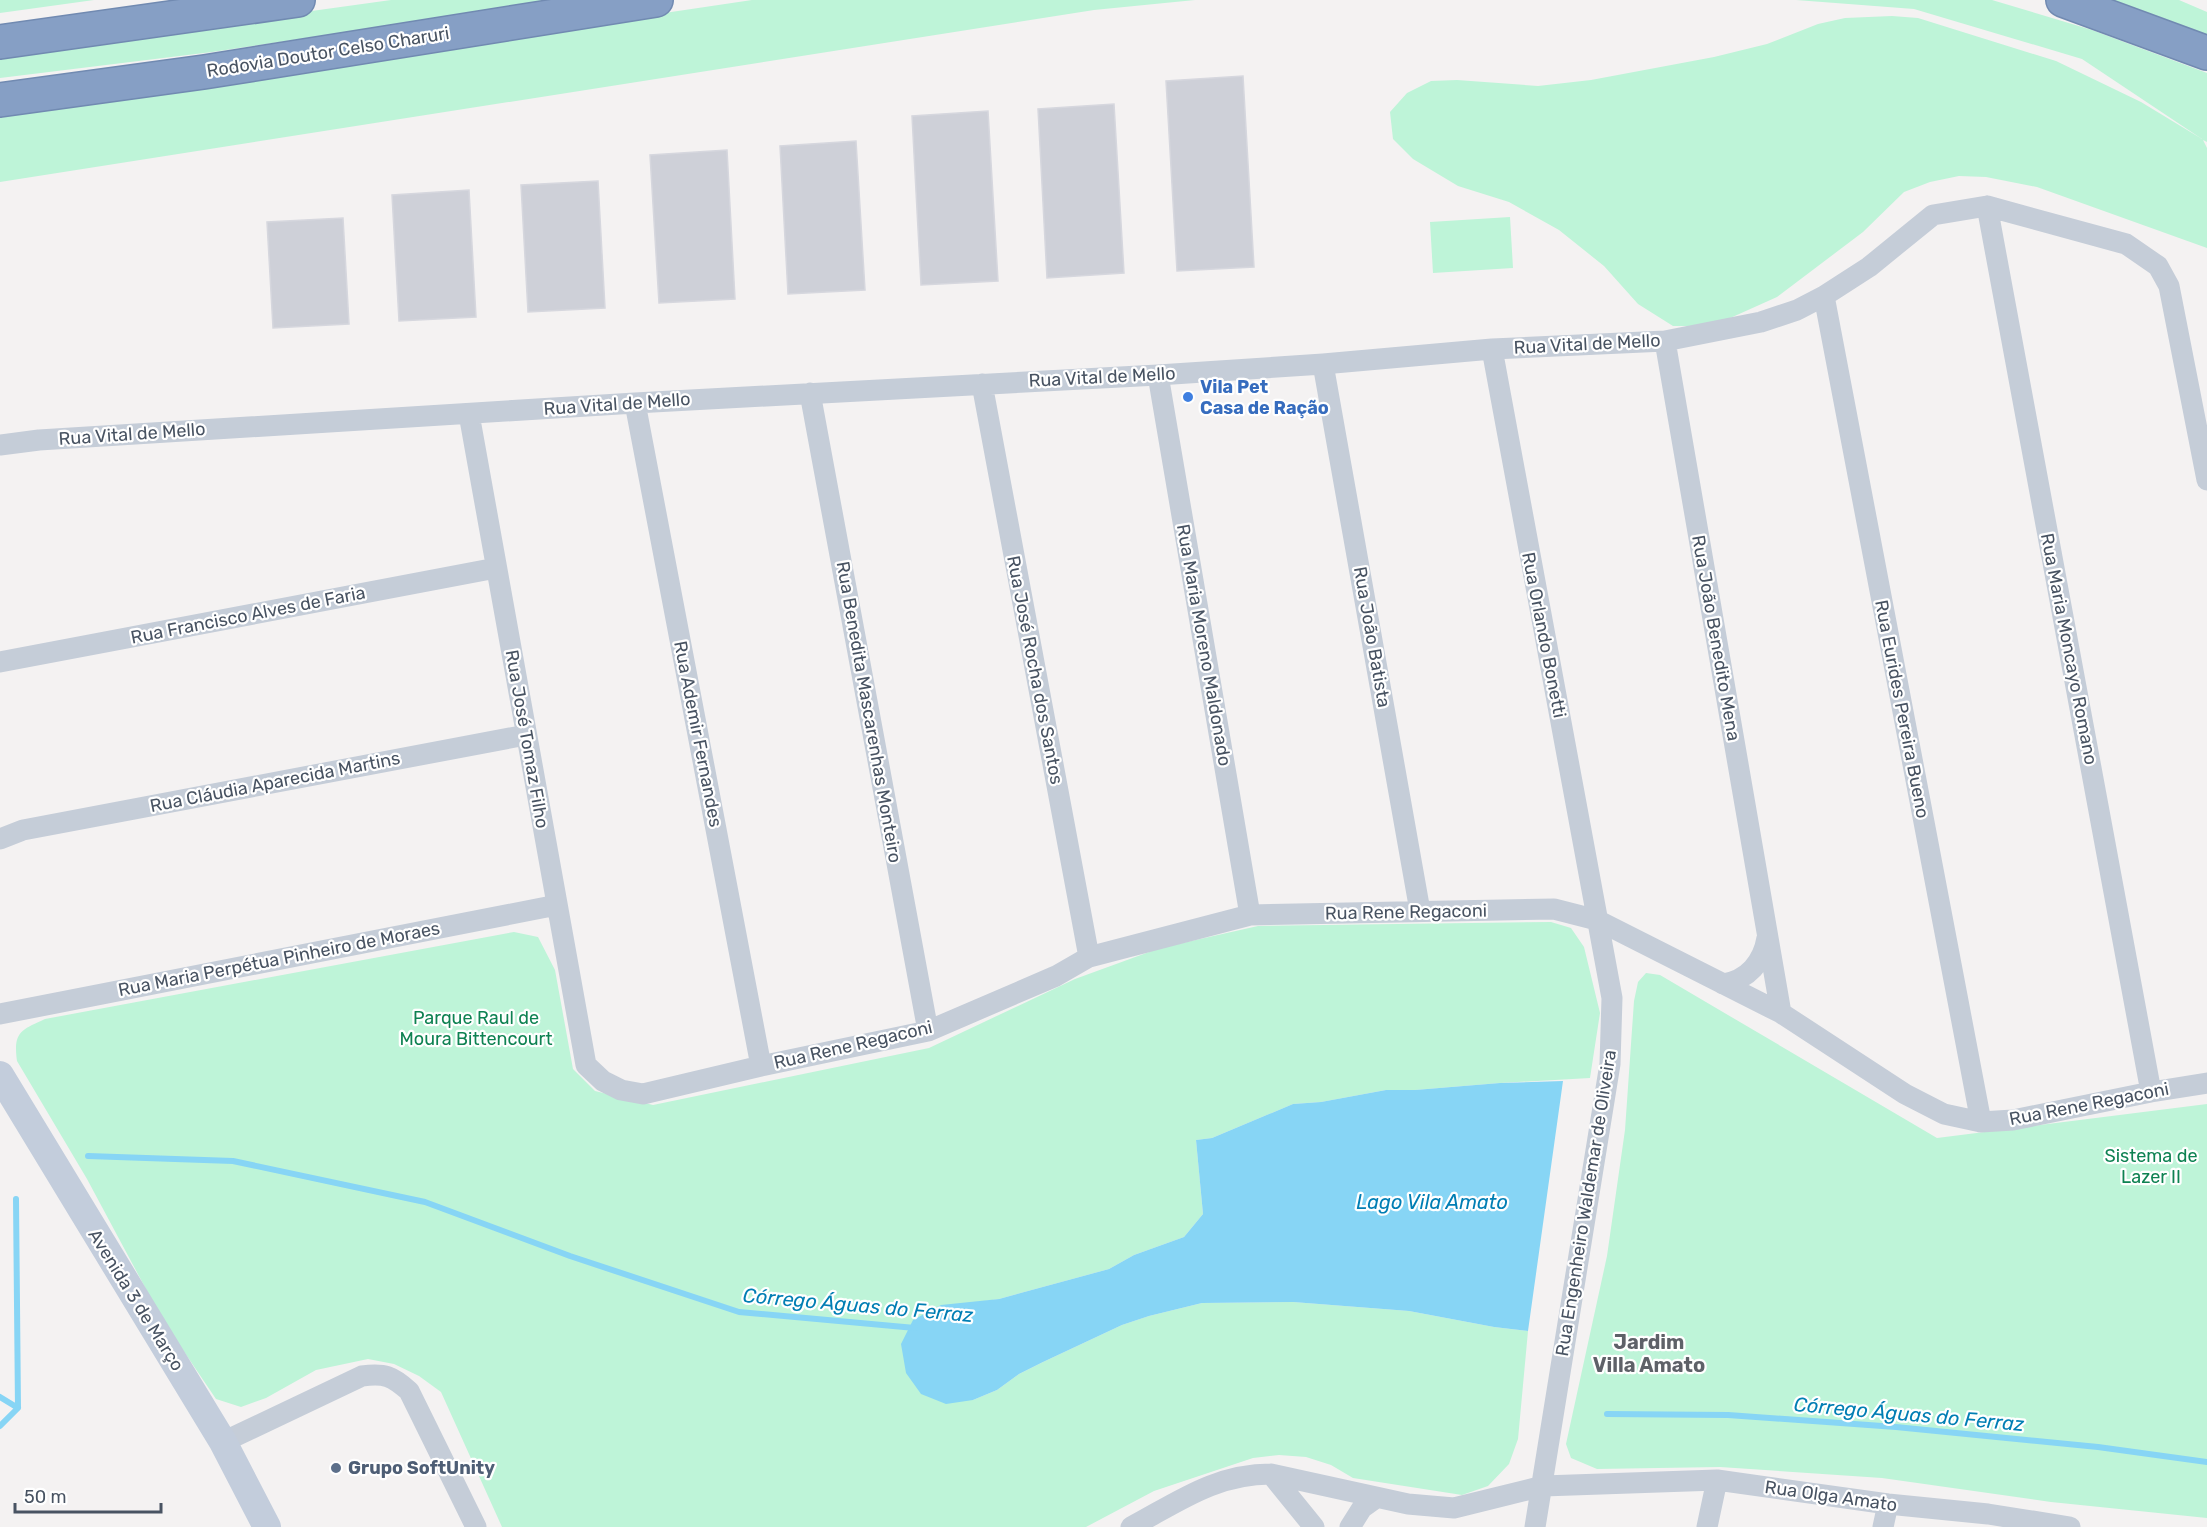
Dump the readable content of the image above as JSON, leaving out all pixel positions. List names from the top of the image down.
{
  "streets": {
    "highway": ["Rodovia Doutor Celso Charuri"],
    "street": [
      "Rua Vital de Mello",
      "Rua Francisco Alves de Faria",
      "Rua Orlando Bonetti",
      "Rua João Batista",
      "Rua João Benedito Mena",
      "Rua Maria Moreno Maldonado",
      "Rua Maria Moncayo Romano",
      "Rua José Rocha dos Santos",
      "Rua Eurides Pereira Bueno",
      "Rua Benedita Mascarenhas Monteiro",
      "Rua Ademir Fernandes",
      "Rua José Tomaz Filho",
      "Rua Cláudia Aparecida Martins",
      "Rua Rene Regaconi",
      "Rua Maria Perpétua Pinheiro de Moraes",
      "Rua Engenheiro Waldemar de Oliveira",
      "Avenida 3 de Março",
      "Rua Olga Amato"
    ]
  },
  "crossings": [
    ["Rua Vital de Mello", "Rua Orlando Bonetti"],
    ["Rua Vital de Mello", "Rua João Batista"],
    ["Rua Vital de Mello", "Rua João Benedito Mena"],
    ["Rua Vital de Mello", "Rua Maria Moreno Maldonado"],
    ["Rua Vital de Mello", "Rua Maria Moncayo Romano"],
    ["Rua Vital de Mello", "Rua José Rocha dos Santos"],
    ["Rua Vital de Mello", "Rua Eurides Pereira Bueno"],
    ["Rua Vital de Mello", "Rua Benedita Mascarenhas Monteiro"],
    ["Rua Vital de Mello", "Rua Ademir Fernandes"],
    ["Rua Vital de Mello", "Rua José Tomaz Filho"],
    ["Rua Francisco Alves de Faria", "Rua José Tomaz Filho"],
    ["Rua Orlando Bonetti", "Rua Rene Regaconi"],
    ["Rua Orlando Bonetti", "Rua Engenheiro Waldemar de Oliveira"],
    ["Rua João Batista", "Rua Rene Regaconi"],
    ["Rua João Benedito Mena", "Rua Rene Regaconi"],
    ["Rua Maria Moreno Maldonado", "Rua Rene Regaconi"],
    ["Rua Maria Moncayo Romano", "Rua Rene Regaconi"],
    ["Rua José Rocha dos Santos", "Rua Rene Regaconi"],
    ["Rua Eurides Pereira Bueno", "Rua Rene Regaconi"],
    ["Rua Benedita Mascarenhas Monteiro", "Rua Rene Regaconi"],
    ["Rua Ademir Fernandes", "Rua Rene Regaconi"],
    ["Rua José Tomaz Filho", "Rua Cláudia Aparecida Martins"],
    ["Rua José Tomaz Filho", "Rua Rene Regaconi"],
    ["Rua José Tomaz Filho", "Rua Maria Perpétua Pinheiro de Moraes"],
    ["Rua Rene Regaconi", "Rua Engenheiro Waldemar de Oliveira"],
    ["Rua Engenheiro Waldemar de Oliveira", "Rua Olga Amato"]
  ],
  "districts": ["Jardim Villa Amato"],
  "water": ["Lago Vila Amato", "Córrego Águas do Ferraz"],
  "parks": ["Parque Raul de Moura Bittencourt", "Sistema de Lazer II"],
  "places": ["Vila Pet Casa de Ração", "Grupo SoftUnity"],
  "scale_bar": "50 m"
}
